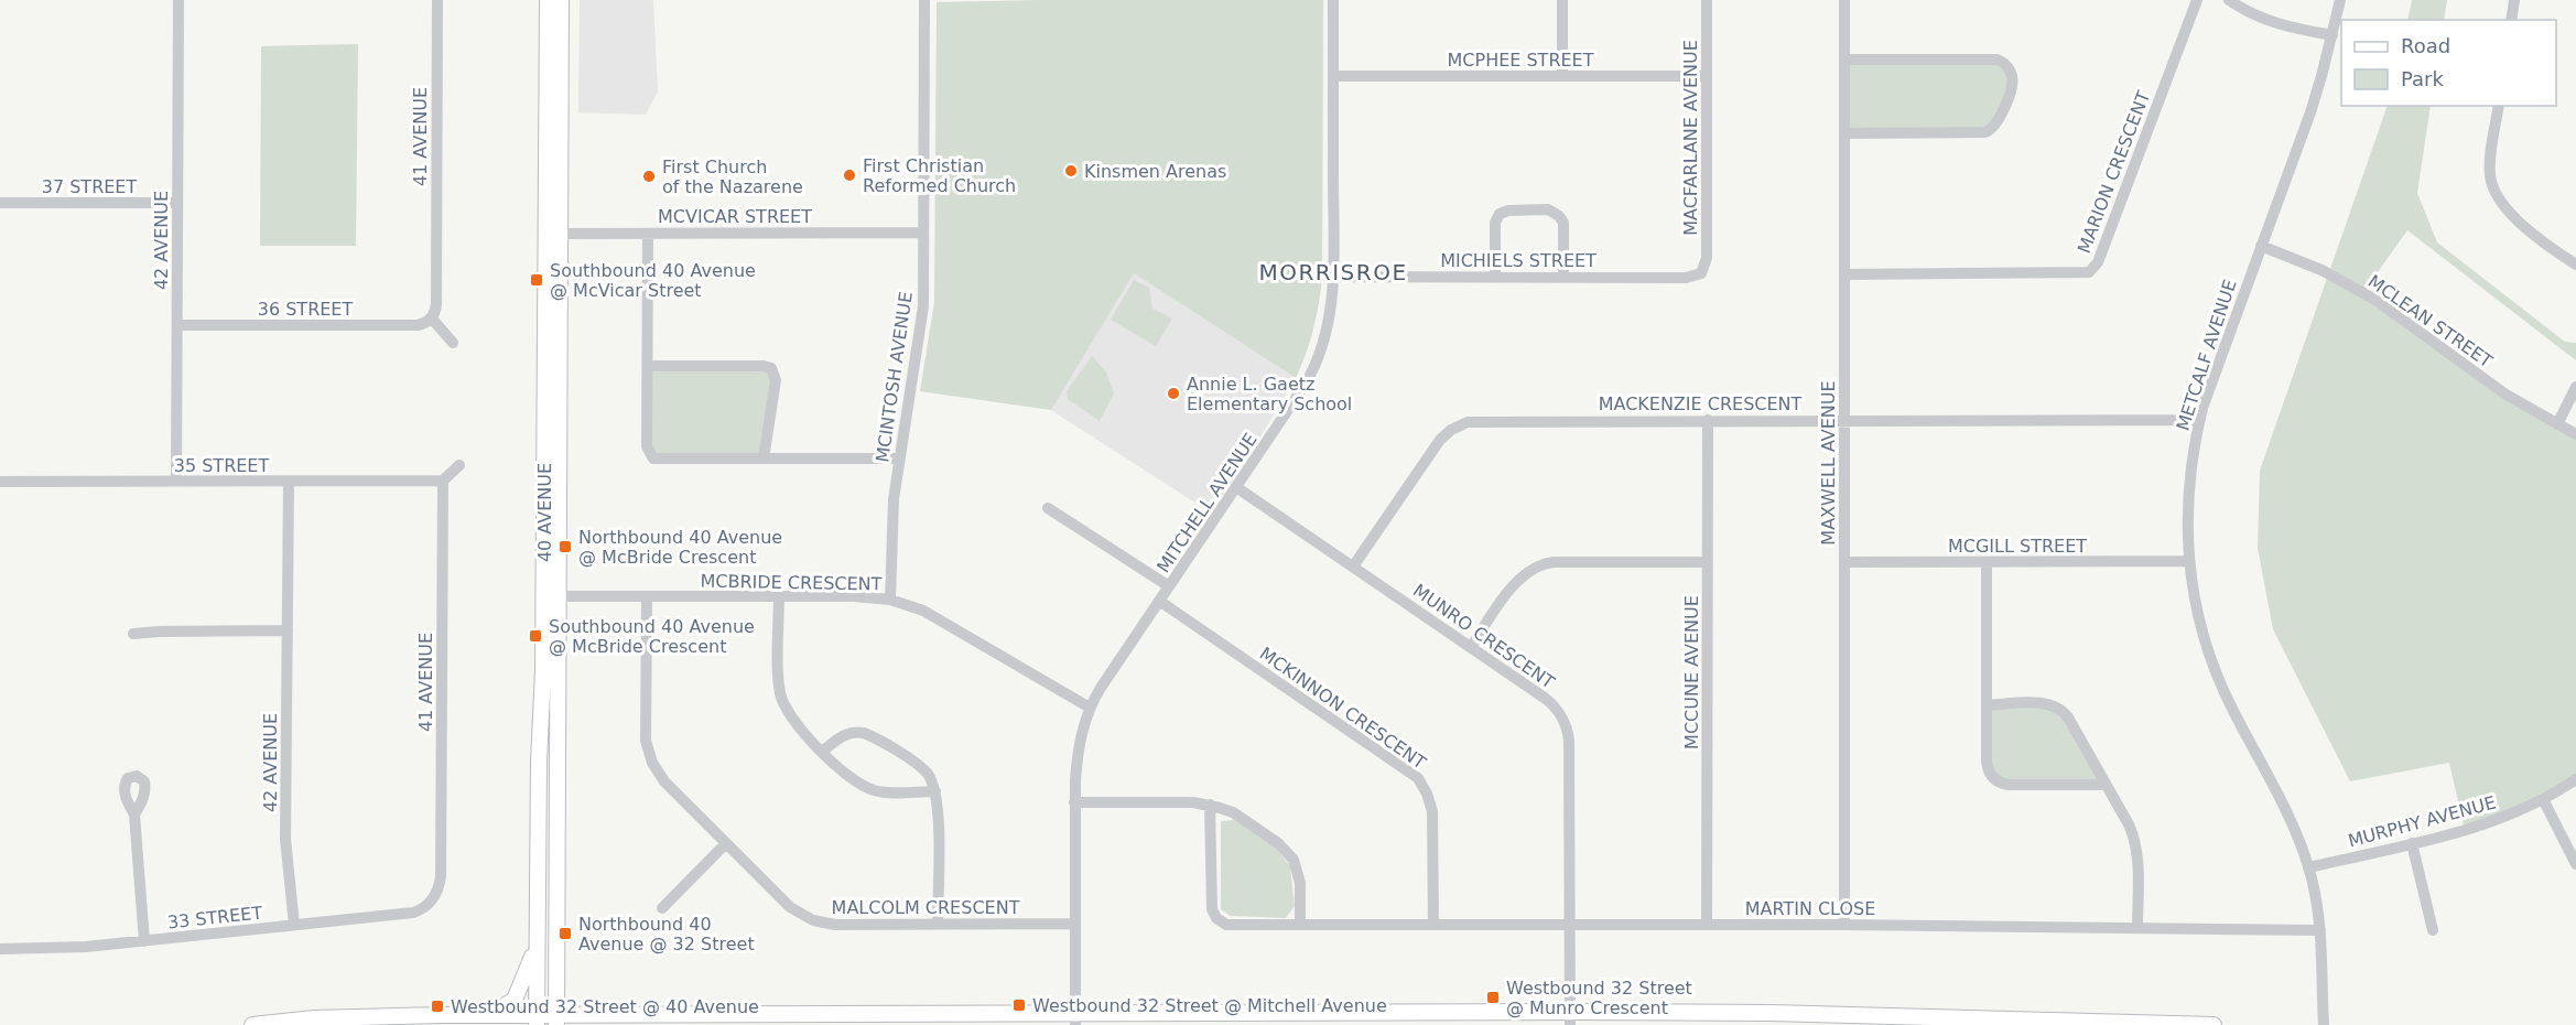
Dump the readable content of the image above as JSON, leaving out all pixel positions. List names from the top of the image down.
{
  "streets": {
    "main road": ["40 AVENUE"],
    "street": [
      "MCPHEE STREET",
      "41 AVENUE",
      "MACFARLANE AVENUE",
      "MARION CRESCENT",
      "37 STREET",
      "MCVICAR STREET",
      "42 AVENUE",
      "MICHIELS STREET",
      "36 STREET",
      "MCLEAN STREET",
      "METCALF AVENUE",
      "MCINTOSH AVENUE",
      "MACKENZIE CRESCENT",
      "MAXWELL AVENUE",
      "35 STREET",
      "MITCHELL AVENUE",
      "MCGILL STREET",
      "MCBRIDE CRESCENT",
      "MUNRO CRESCENT",
      "MCCUNE AVENUE",
      "MCKINNON CRESCENT",
      "MURPHY AVENUE",
      "MALCOLM CRESCENT",
      "MARTIN CLOSE",
      "33 STREET"
    ]
  },
  "crossings": [
    ["MCPHEE STREET", "MACFARLANE AVENUE"],
    ["MCPHEE STREET", "MITCHELL AVENUE"],
    ["41 AVENUE", "36 STREET"],
    ["41 AVENUE", "35 STREET"],
    ["41 AVENUE", "33 STREET"],
    ["MACFARLANE AVENUE", "MICHIELS STREET"],
    ["MARION CRESCENT", "MAXWELL AVENUE"],
    ["37 STREET", "42 AVENUE"],
    ["MCVICAR STREET", "MCINTOSH AVENUE"],
    ["MCVICAR STREET", "40 AVENUE"],
    ["42 AVENUE", "36 STREET"],
    ["42 AVENUE", "35 STREET"],
    ["42 AVENUE", "33 STREET"],
    ["MICHIELS STREET", "MITCHELL AVENUE"],
    ["MCLEAN STREET", "METCALF AVENUE"],
    ["METCALF AVENUE", "MACKENZIE CRESCENT"],
    ["METCALF AVENUE", "MCGILL STREET"],
    ["METCALF AVENUE", "MURPHY AVENUE"],
    ["METCALF AVENUE", "MARTIN CLOSE"],
    ["MCINTOSH AVENUE", "MCBRIDE CRESCENT"],
    ["MACKENZIE CRESCENT", "MAXWELL AVENUE"],
    ["MACKENZIE CRESCENT", "MUNRO CRESCENT"],
    ["MACKENZIE CRESCENT", "MCCUNE AVENUE"],
    ["MAXWELL AVENUE", "MCGILL STREET"],
    ["MAXWELL AVENUE", "MARTIN CLOSE"],
    ["MITCHELL AVENUE", "MCBRIDE CRESCENT"],
    ["MITCHELL AVENUE", "MUNRO CRESCENT"],
    ["MITCHELL AVENUE", "MCKINNON CRESCENT"],
    ["MITCHELL AVENUE", "MALCOLM CRESCENT"],
    ["40 AVENUE", "MCBRIDE CRESCENT"],
    ["MCBRIDE CRESCENT", "MALCOLM CRESCENT"],
    ["MUNRO CRESCENT", "MARTIN CLOSE"],
    ["MCCUNE AVENUE", "MARTIN CLOSE"],
    ["MCKINNON CRESCENT", "MARTIN CLOSE"]
  ],
  "districts": ["MORRISROE"],
  "places": {
    "other": [
      "Kinsmen Arenas",
      "First Christian Reformed Church",
      "First Church of the Nazarene",
      "Annie L. Gaetz Elementary School"
    ],
    "transit": [
      "Southbound 40 Avenue @ McVicar Street",
      "Northbound 40 Avenue @ McBride Crescent",
      "Southbound 40 Avenue @ McBride Crescent",
      "Northbound 40 Avenue @ 32 Street",
      "Westbound 32 Street @ Munro Crescent",
      "Westbound 32 Street @ Mitchell Avenue",
      "Westbound 32 Street @ 40 Avenue"
    ]
  },
  "legend": ["Road", "Park"]
}
